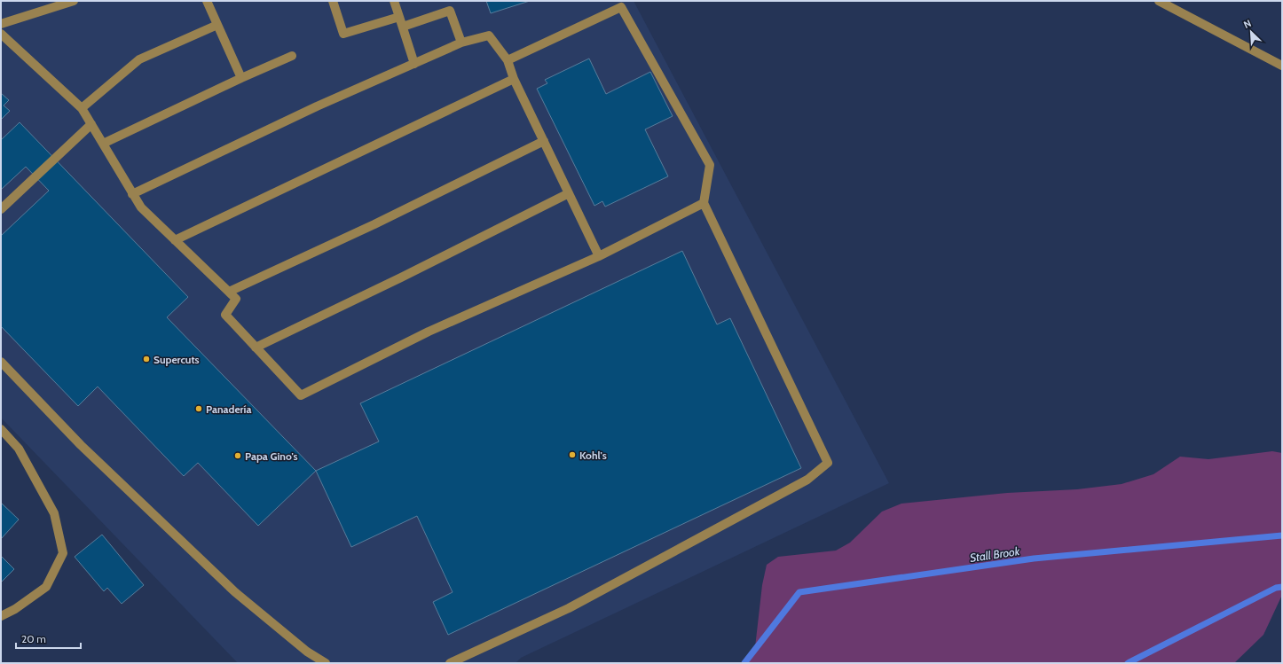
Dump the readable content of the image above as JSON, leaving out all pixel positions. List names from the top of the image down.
{
  "water": ["Stall Brook"],
  "places": [
    "Supercuts",
    "Panadería",
    "Kohl's",
    "Papa Gino's"
  ],
  "scale_bar": "20 m",
  "north": "top left"
}
